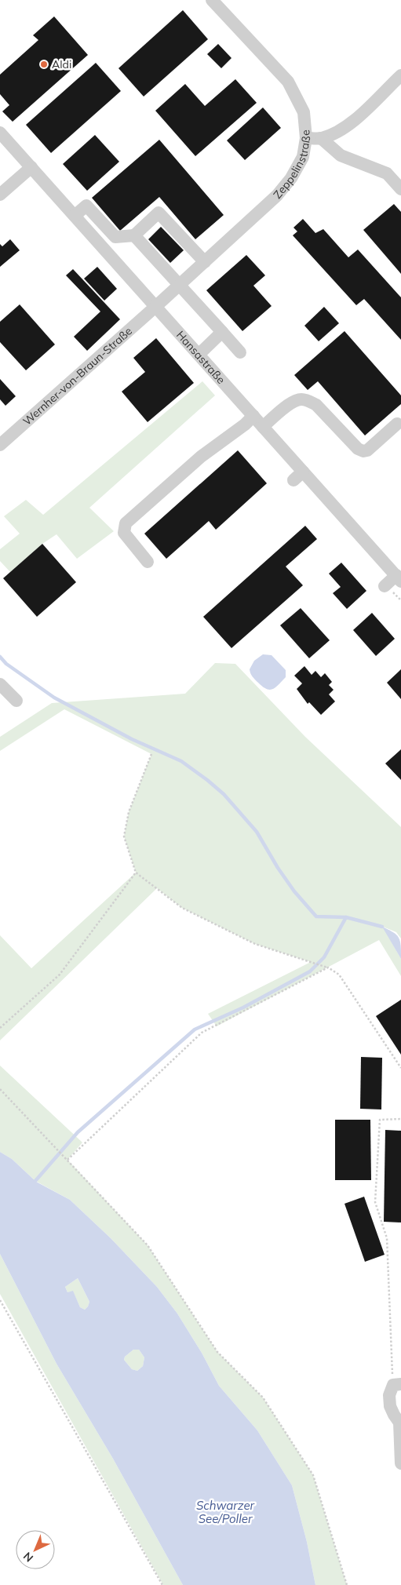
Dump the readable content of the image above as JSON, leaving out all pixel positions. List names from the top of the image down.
{
  "streets": {
    "street": ["Zeppelinstraße", "Hansastraße", "Wernher-von-Braun-Straße"]
  },
  "crossings": [
    ["Zeppelinstraße", "Hansastraße"],
    ["Zeppelinstraße", "Wernher-von-Braun-Straße"],
    ["Hansastraße", "Wernher-von-Braun-Straße"]
  ],
  "water": ["Schwarzer See/Poller"],
  "places": ["Aldi"],
  "north": "bottom left"
}
